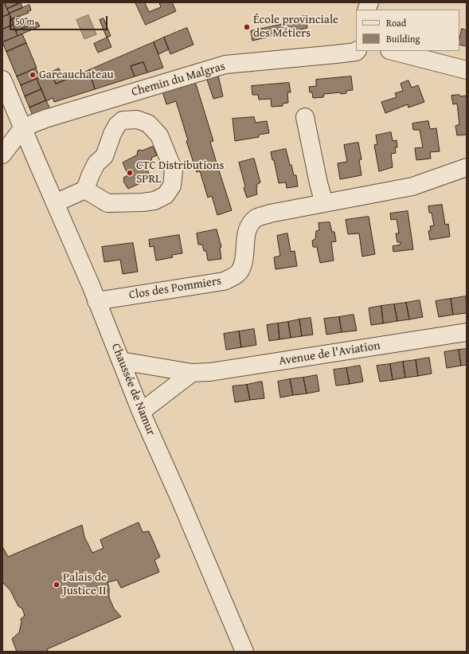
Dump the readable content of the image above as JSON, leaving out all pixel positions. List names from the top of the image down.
{
  "streets": {
    "street": [
      "Chemin du Malgras",
      "Clos des Pommiers",
      "Avenue de l'Aviation",
      "Chaussée de Namur"
    ]
  },
  "crossings": [
    ["Chemin du Malgras", "Chaussée de Namur"],
    ["Clos des Pommiers", "Chaussée de Namur"],
    ["Avenue de l'Aviation", "Chaussée de Namur"]
  ],
  "places": [
    "École provinciale des Métiers",
    "Gareauchateau",
    "CTC Distributions SPRL",
    "Palais de Justice II"
  ],
  "legend": ["Road", "Building"],
  "scale_bar": "50 m"
}
